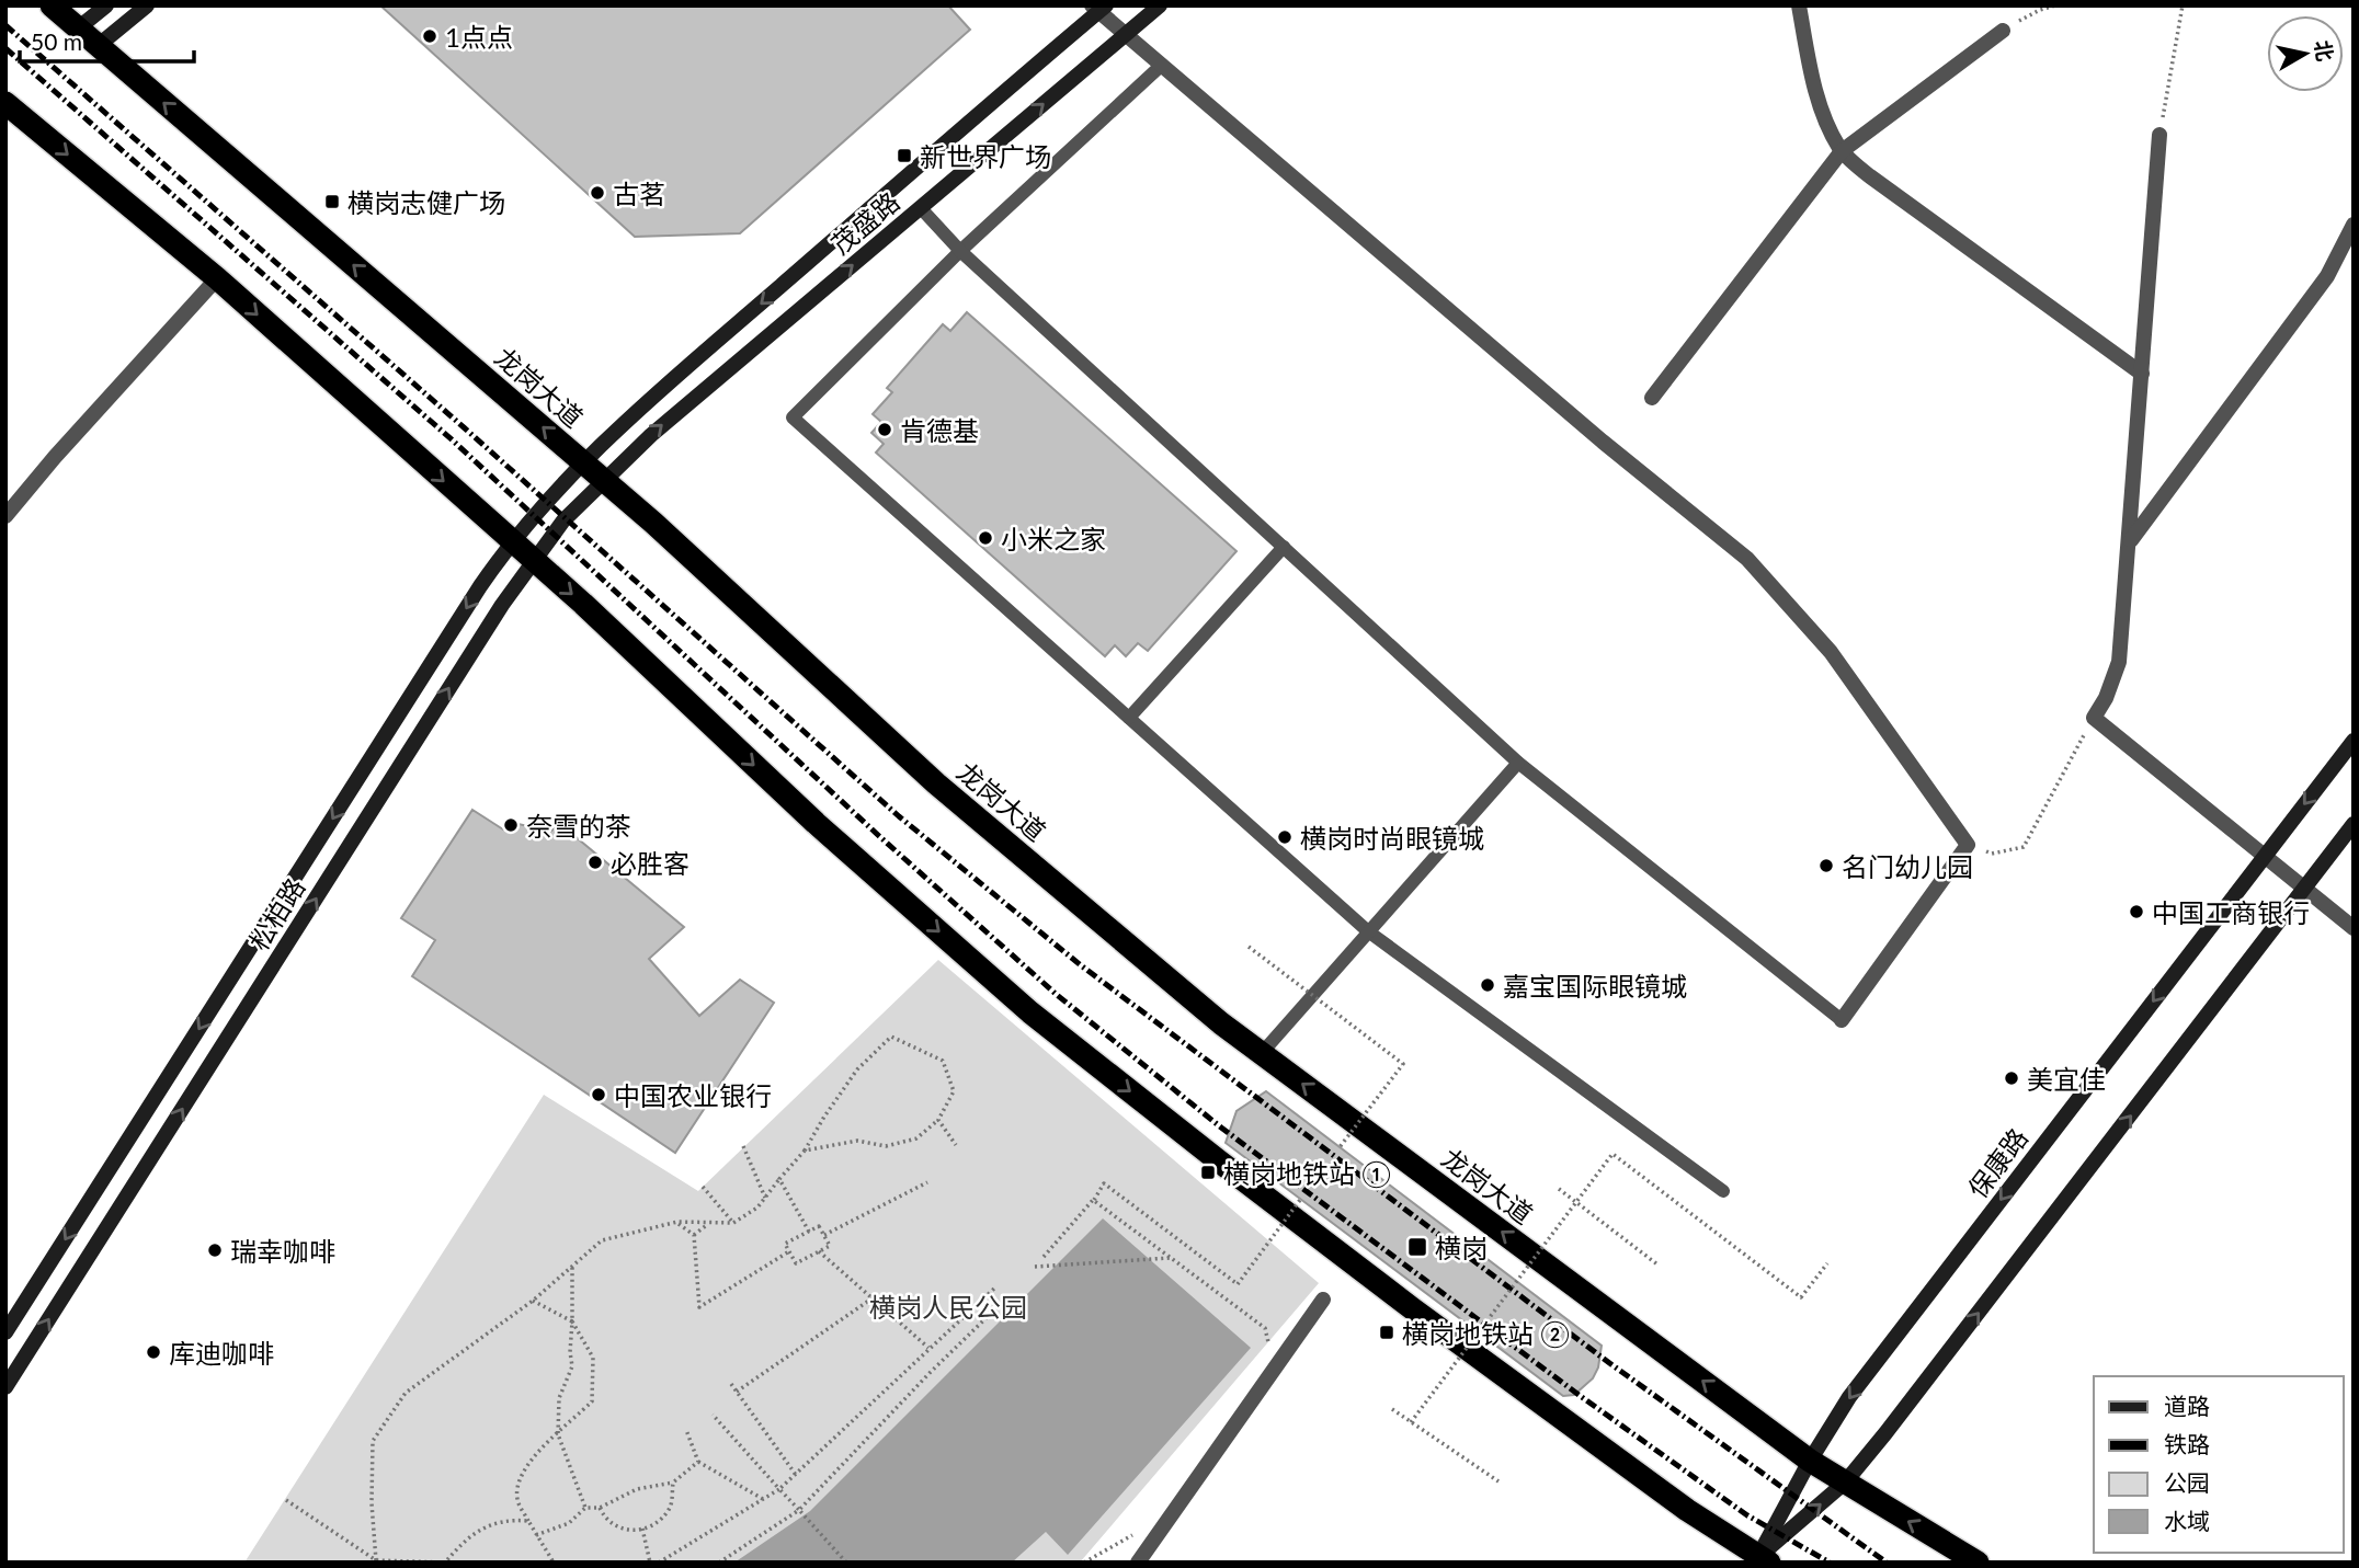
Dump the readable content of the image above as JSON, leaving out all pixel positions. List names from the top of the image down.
{
  "streets": {
    "highway": ["龙岗大道"],
    "street": ["茂盛路", "松柏路", "保康路"]
  },
  "crossings": [
    ["茂盛路", "龙岗大道"],
    ["茂盛路", "松柏路"],
    ["龙岗大道", "松柏路"],
    ["龙岗大道", "保康路"]
  ],
  "parks": ["横岗人民公园"],
  "places": {
    "other": [
      "1点点",
      "古茗",
      "肯德基",
      "小米之家",
      "奈雪的茶",
      "横岗时尚眼镜城",
      "必胜客",
      "名门幼儿园",
      "中国工商银行",
      "嘉宝国际眼镜城",
      "美宜佳",
      "中国农业银行",
      "瑞幸咖啡",
      "库迪咖啡"
    ],
    "transit": [
      "新世界广场",
      "横岗志健广场",
      "横岗地铁站 ①",
      "横岗",
      "横岗地铁站 ②"
    ]
  },
  "legend": [
    "道路",
    "铁路",
    "公园",
    "水域"
  ],
  "scale_bar": "50 m",
  "north": "right"
}
